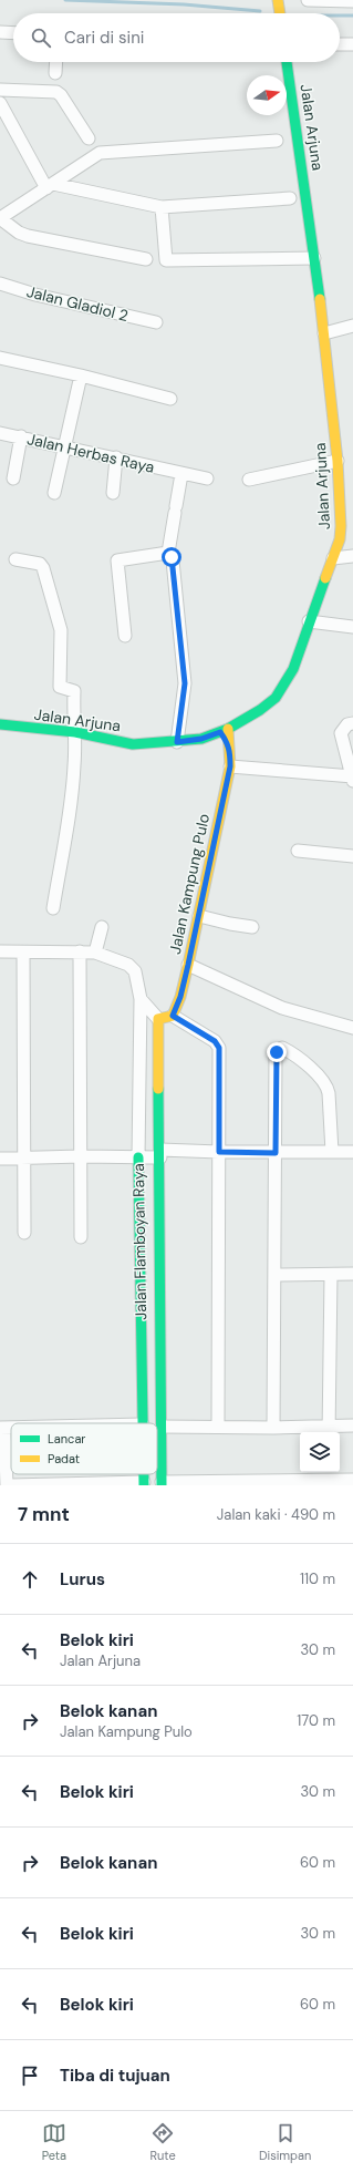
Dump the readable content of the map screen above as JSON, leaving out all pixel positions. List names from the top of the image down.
{
  "streets": {
    "street": [
      "Jalan Arjuna",
      "Jalan Gladiol 2",
      "Jalan Herbas Raya",
      "Jalan Kampung Pulo",
      "Jalan Flamboyan Raya"
    ]
  },
  "crossings": [
    ["Jalan Arjuna", "Jalan Kampung Pulo"]
  ],
  "legend": ["Lancar", "Padat"],
  "north": "right",
  "page": {
    "search": "Cari di sini",
    "heading": ["7 mnt", "Jalan kaki · 490 m"],
    "list": [
      ["Lurus", "110 m"],
      ["Belok kiri", "Jalan Arjuna", "30 m"],
      ["Belok kanan", "Jalan Kampung Pulo", "170 m"],
      ["Belok kiri", "30 m"],
      ["Belok kanan", "60 m"],
      ["Belok kiri", "30 m"],
      ["Belok kiri", "60 m"],
      "Tiba di tujuan"
    ],
    "nav": ["Peta", "Rute", "Disimpan"]
  }
}
